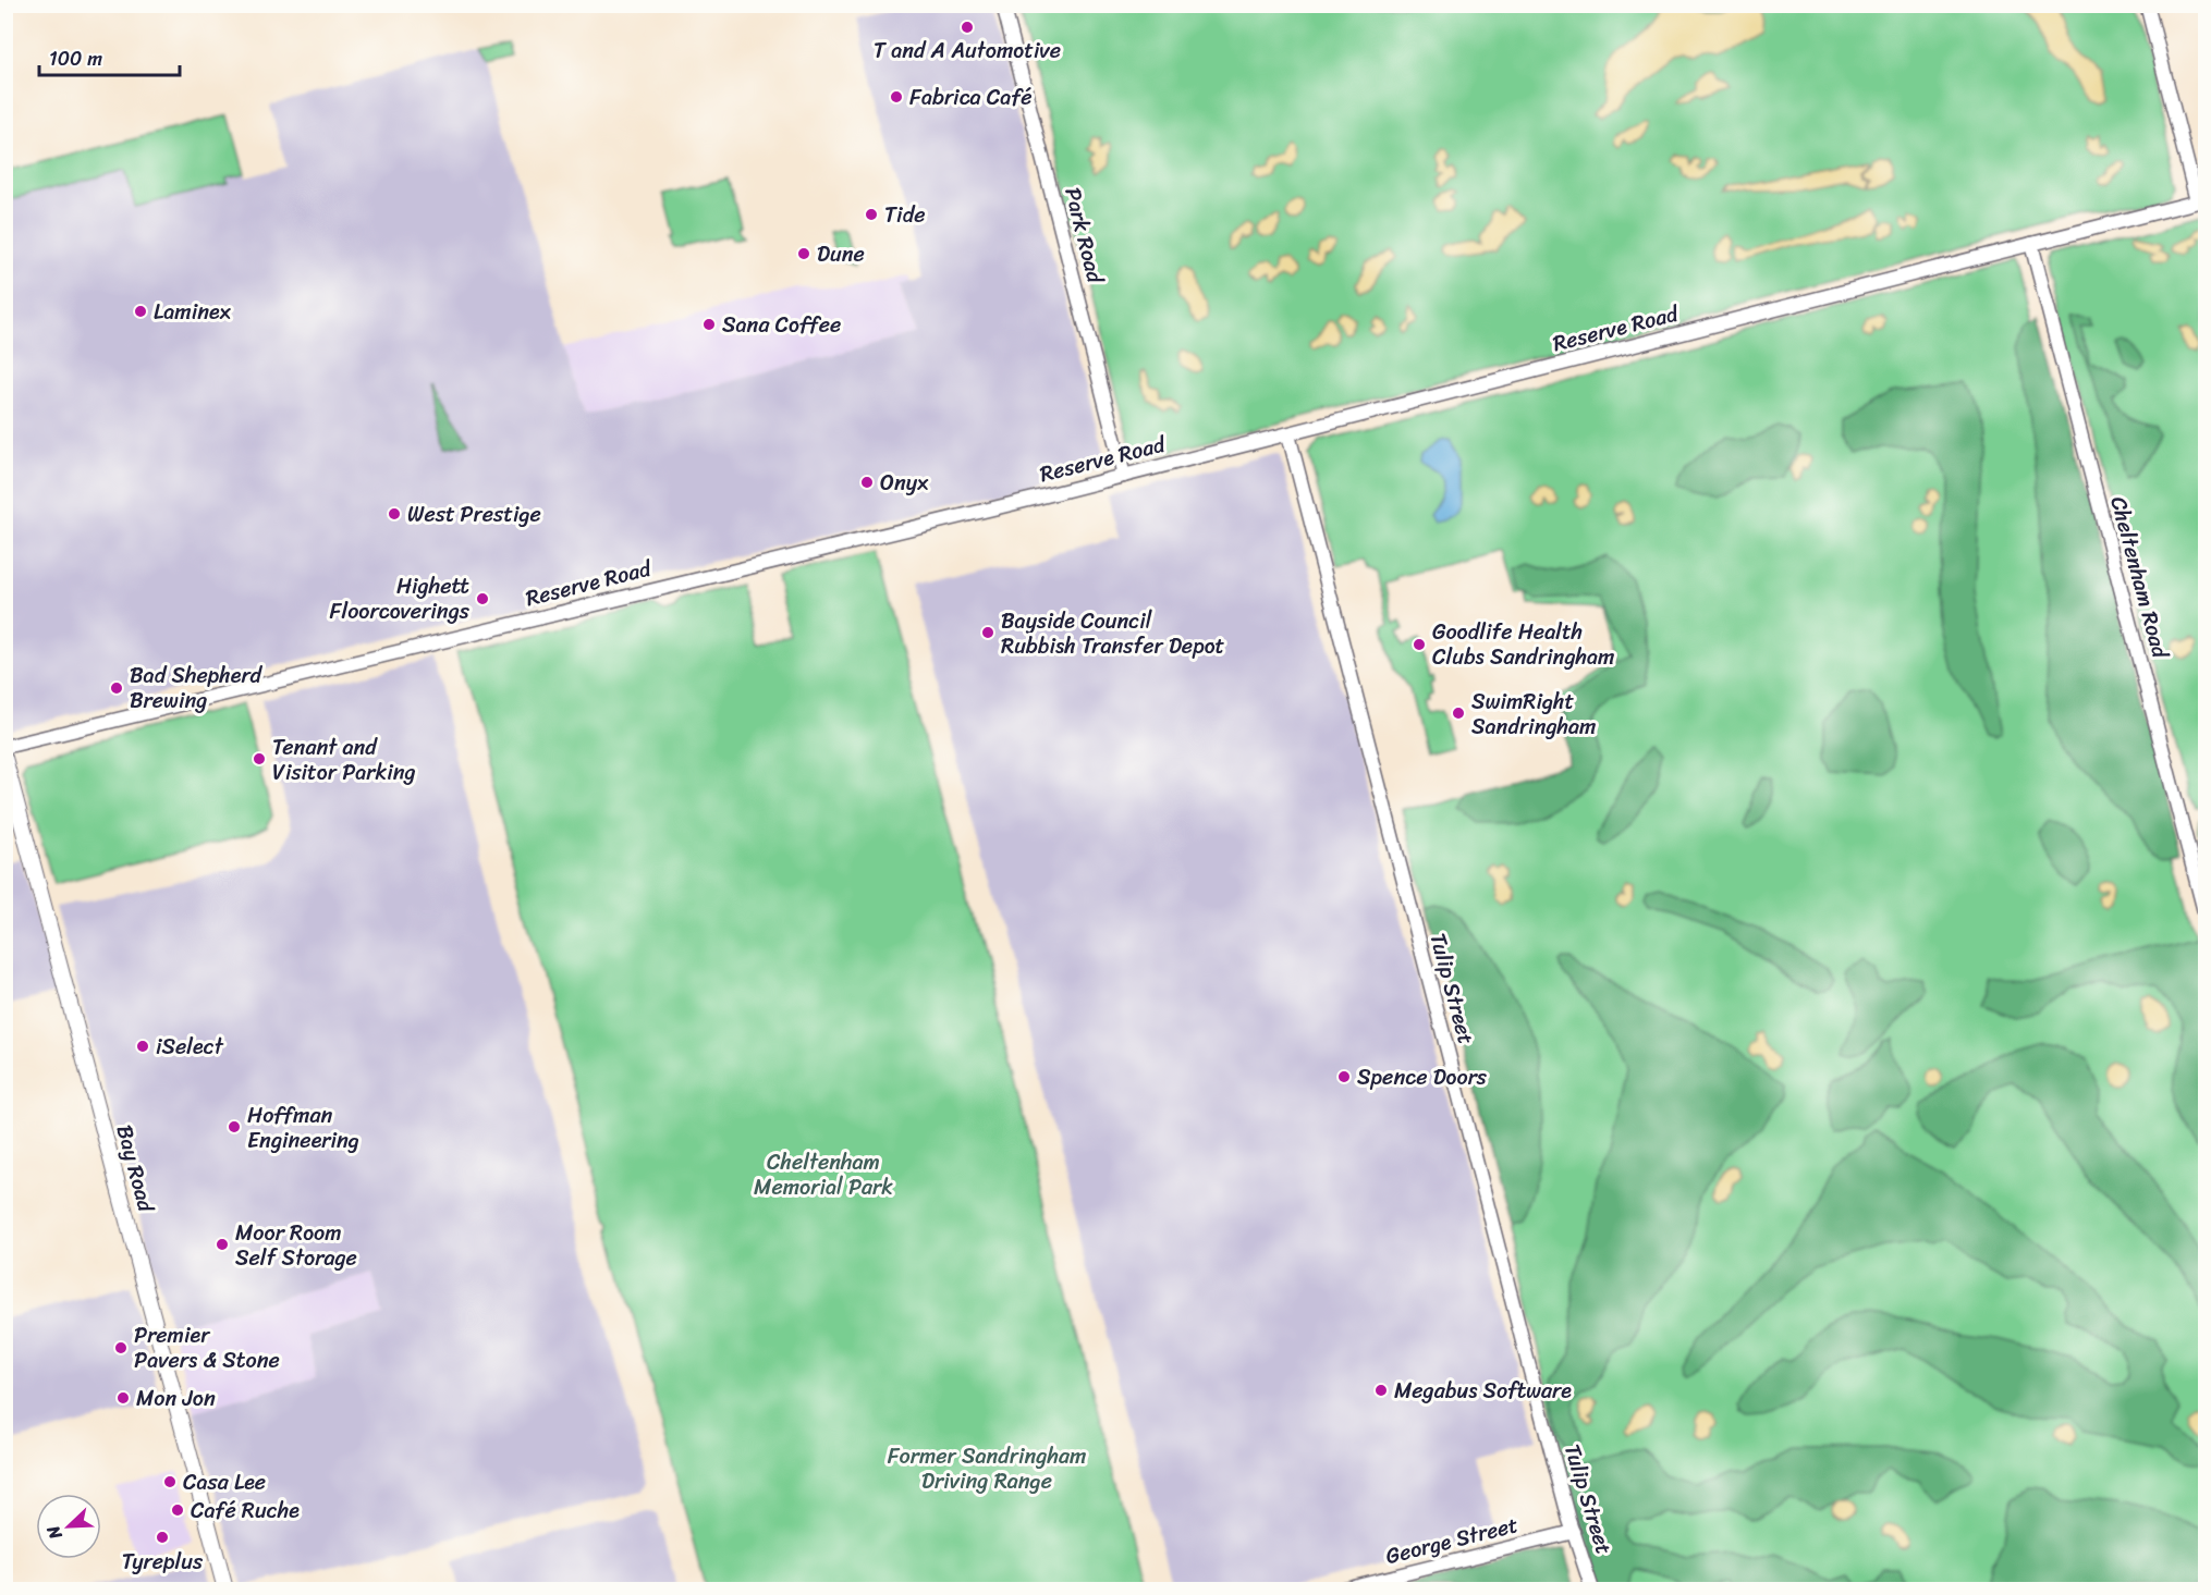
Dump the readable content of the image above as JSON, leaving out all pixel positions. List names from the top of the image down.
{
  "streets": {
    "main road": ["Bay Road"],
    "street": [
      "Park Road",
      "Reserve Road",
      "Cheltenham Road",
      "Tulip Street",
      "George Street"
    ]
  },
  "crossings": [
    ["Park Road", "Reserve Road"],
    ["Reserve Road", "Cheltenham Road"],
    ["Reserve Road", "Tulip Street"],
    ["Tulip Street", "George Street"]
  ],
  "parks": ["Cheltenham Memorial Park", "Former Sandringham Driving Range"],
  "places": [
    "T and A Automotive",
    "Fabrica Café",
    "Tide",
    "Dune",
    "Laminex",
    "Sana Coffee",
    "Onyx",
    "West Prestige",
    "Highett Floorcoverings",
    "Bayside Council Rubbish Transfer Depot",
    "Goodlife Health Clubs Sandringham",
    "Bad Shepherd Brewing",
    "SwimRight Sandringham",
    "Tenant and Visitor Parking",
    "iSelect",
    "Spence Doors",
    "Hoffman Engineering",
    "Moor Room Self Storage",
    "Premier Pavers & Stone",
    "Megabus Software",
    "Mon Jon",
    "Casa Lee",
    "Café Ruche",
    "Tyreplus"
  ],
  "scale_bar": "100 m",
  "north": "bottom left"
}
